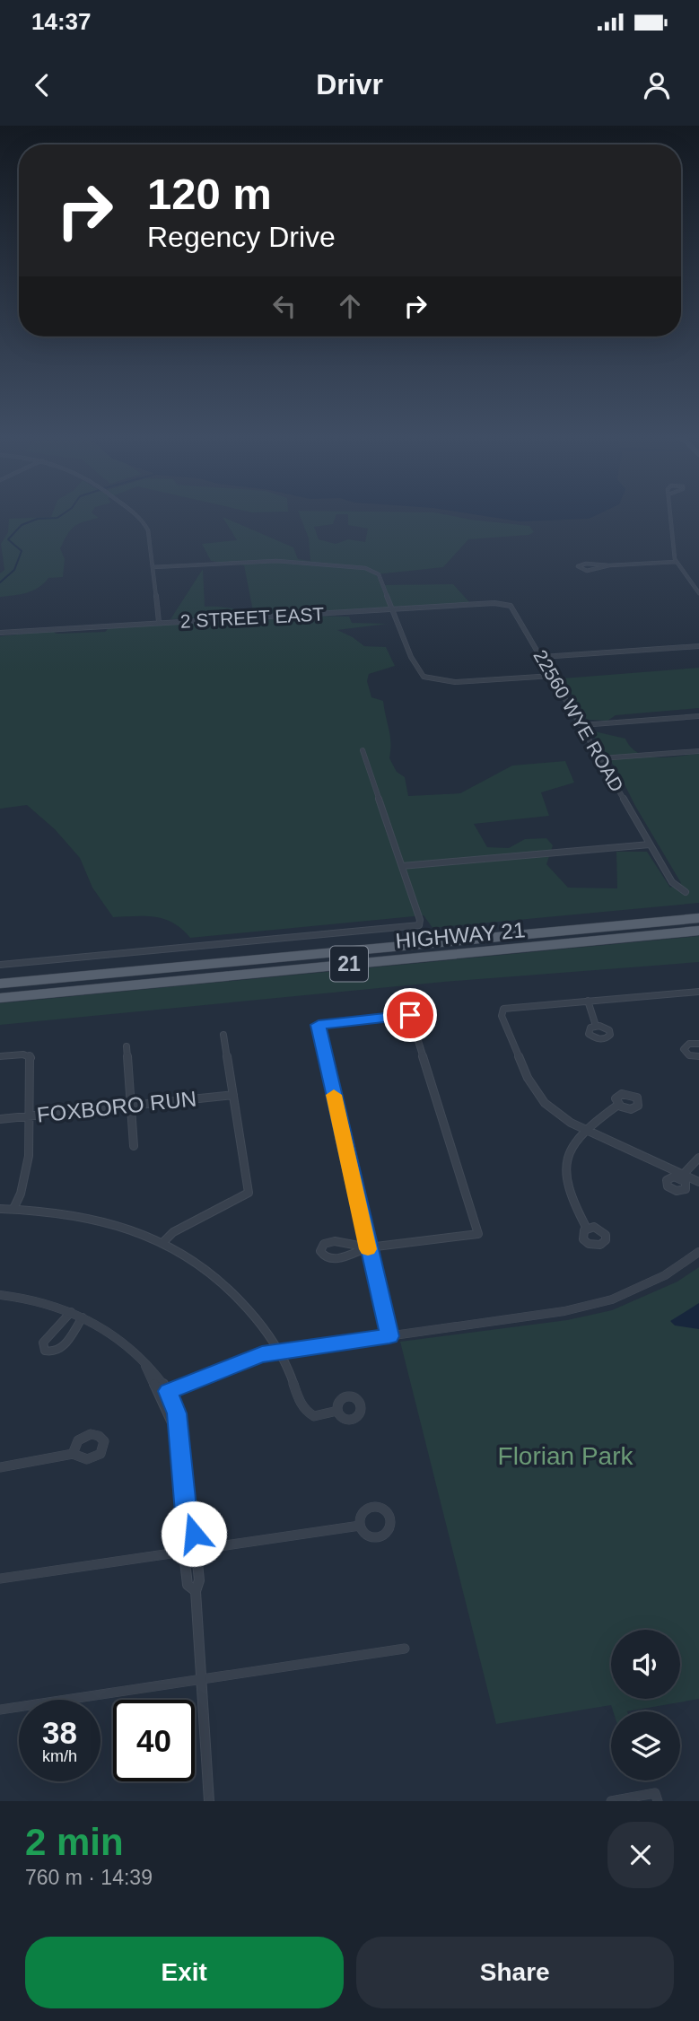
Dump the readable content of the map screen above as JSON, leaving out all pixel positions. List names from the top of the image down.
{
  "streets": {
    "main road": ["HIGHWAY 21", "21"],
    "street": ["2 STREET EAST", "22560 WYE ROAD", "FOXBORO RUN"]
  },
  "crossings": [
    ["2 STREET EAST", "22560 WYE ROAD"]
  ],
  "parks": ["Florian Park"],
  "page": {
    "status": "14:37",
    "header": "Drivr",
    "turn": ["120 m", "Regency Drive"],
    "speed": "38 km/h",
    "limit": "40",
    "heading": ["2 min", "760 m · 14:39"],
    "buttons": ["Exit", "Share"]
  }
}
